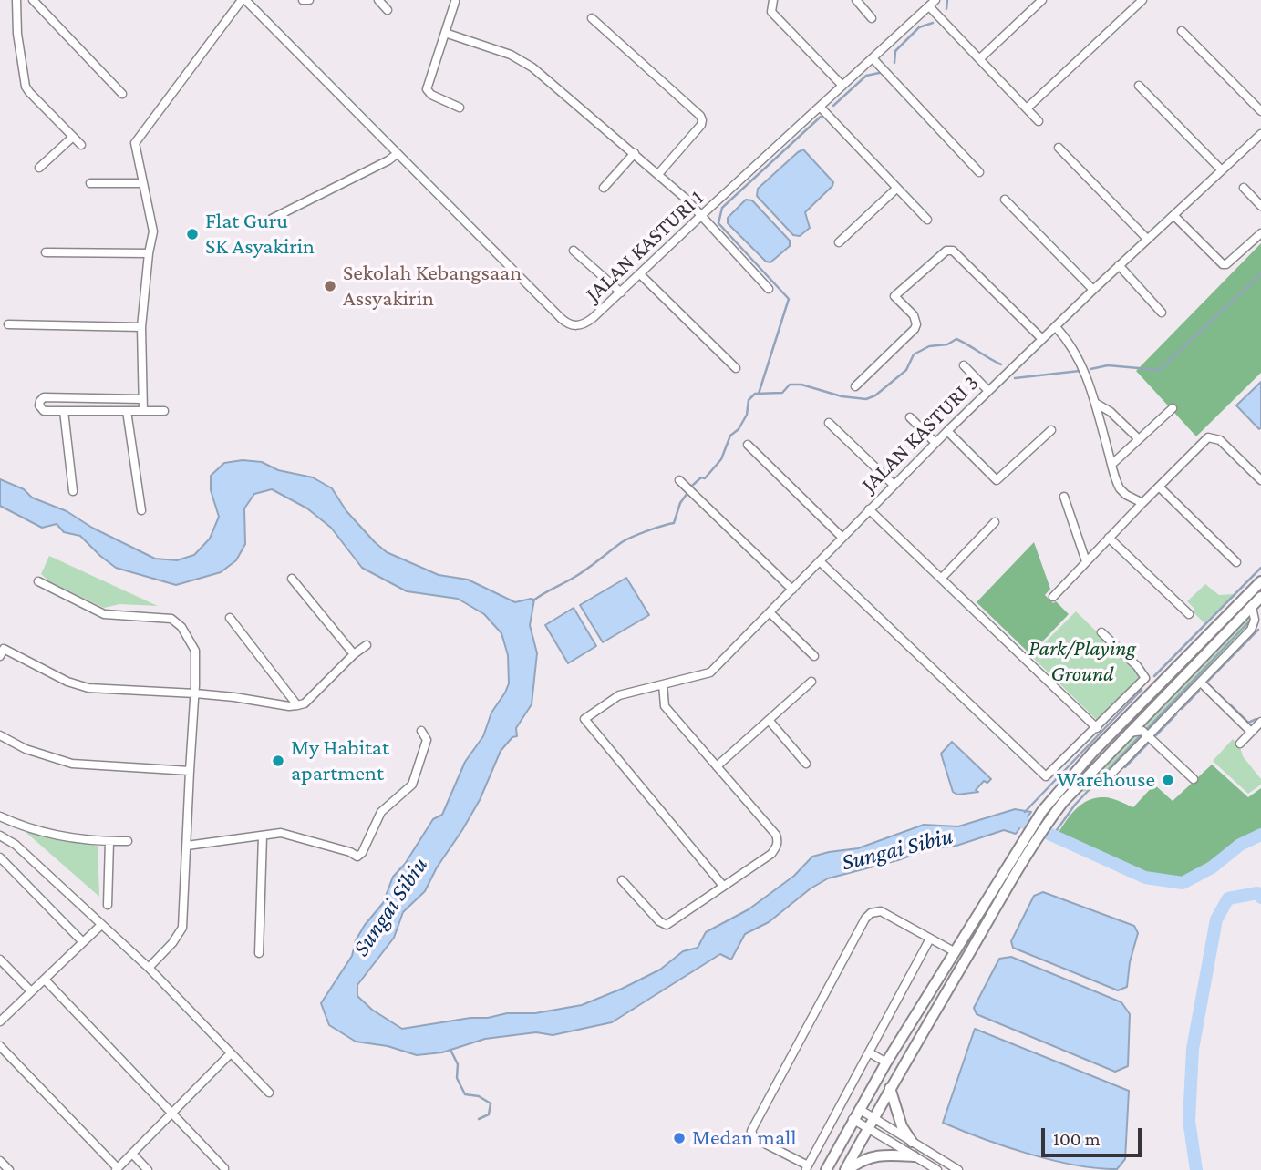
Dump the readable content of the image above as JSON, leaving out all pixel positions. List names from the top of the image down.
{
  "streets": {
    "street": ["JALAN KASTURI 1", "JALAN KASTURI 3"]
  },
  "water": ["Sungai Sibiu"],
  "parks": ["Park/Playing Ground"],
  "places": [
    "Flat Guru SK Asyakirin",
    "Sekolah Kebangsaan Assyakirin",
    "My Habitat apartment",
    "Warehouse",
    "Medan mall"
  ],
  "scale_bar": "100 m"
}
